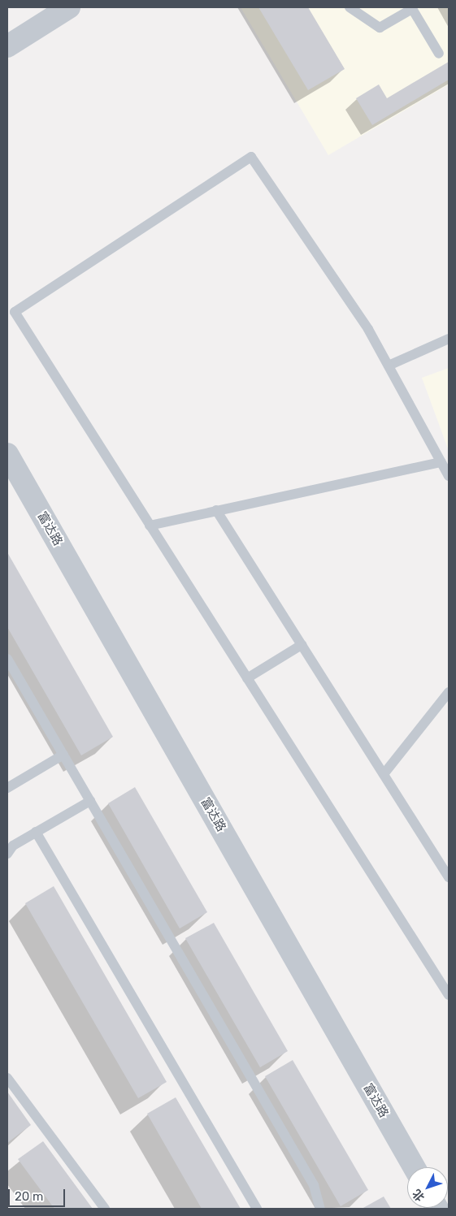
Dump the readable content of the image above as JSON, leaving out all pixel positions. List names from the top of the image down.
{
  "streets": {
    "street": ["富达路"]
  },
  "scale_bar": "20 m",
  "north": "bottom left"
}
